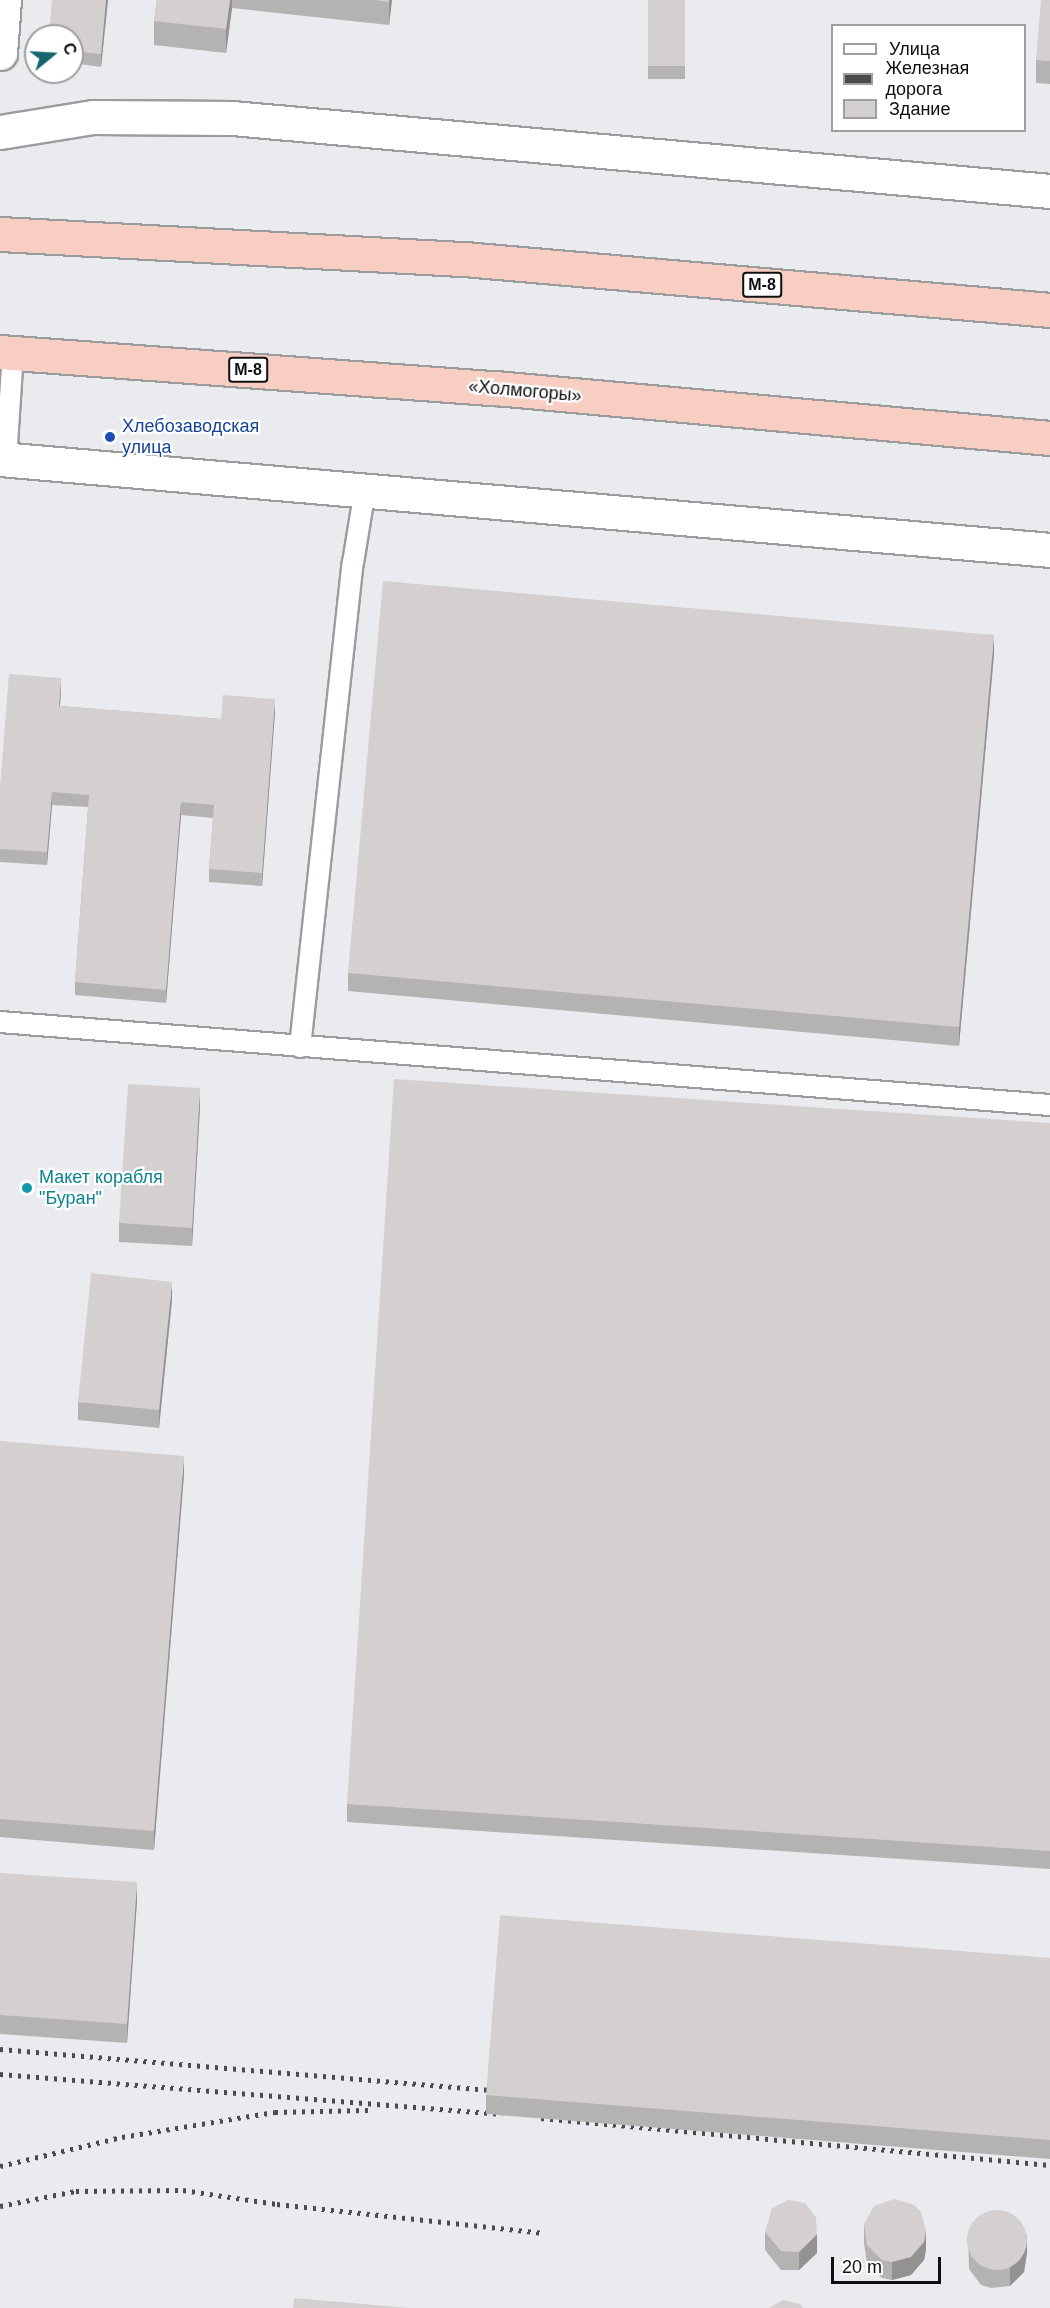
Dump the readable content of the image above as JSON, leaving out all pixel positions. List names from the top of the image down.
{
  "streets": {
    "highway": ["М-8", "«Холмогоры»"]
  },
  "places": ["Хлебозаводская улица", "Макет корабля \"Буран\""],
  "legend": ["Улица", "Железная дорога", "Здание"],
  "scale_bar": "20 m",
  "north": "right"
}
